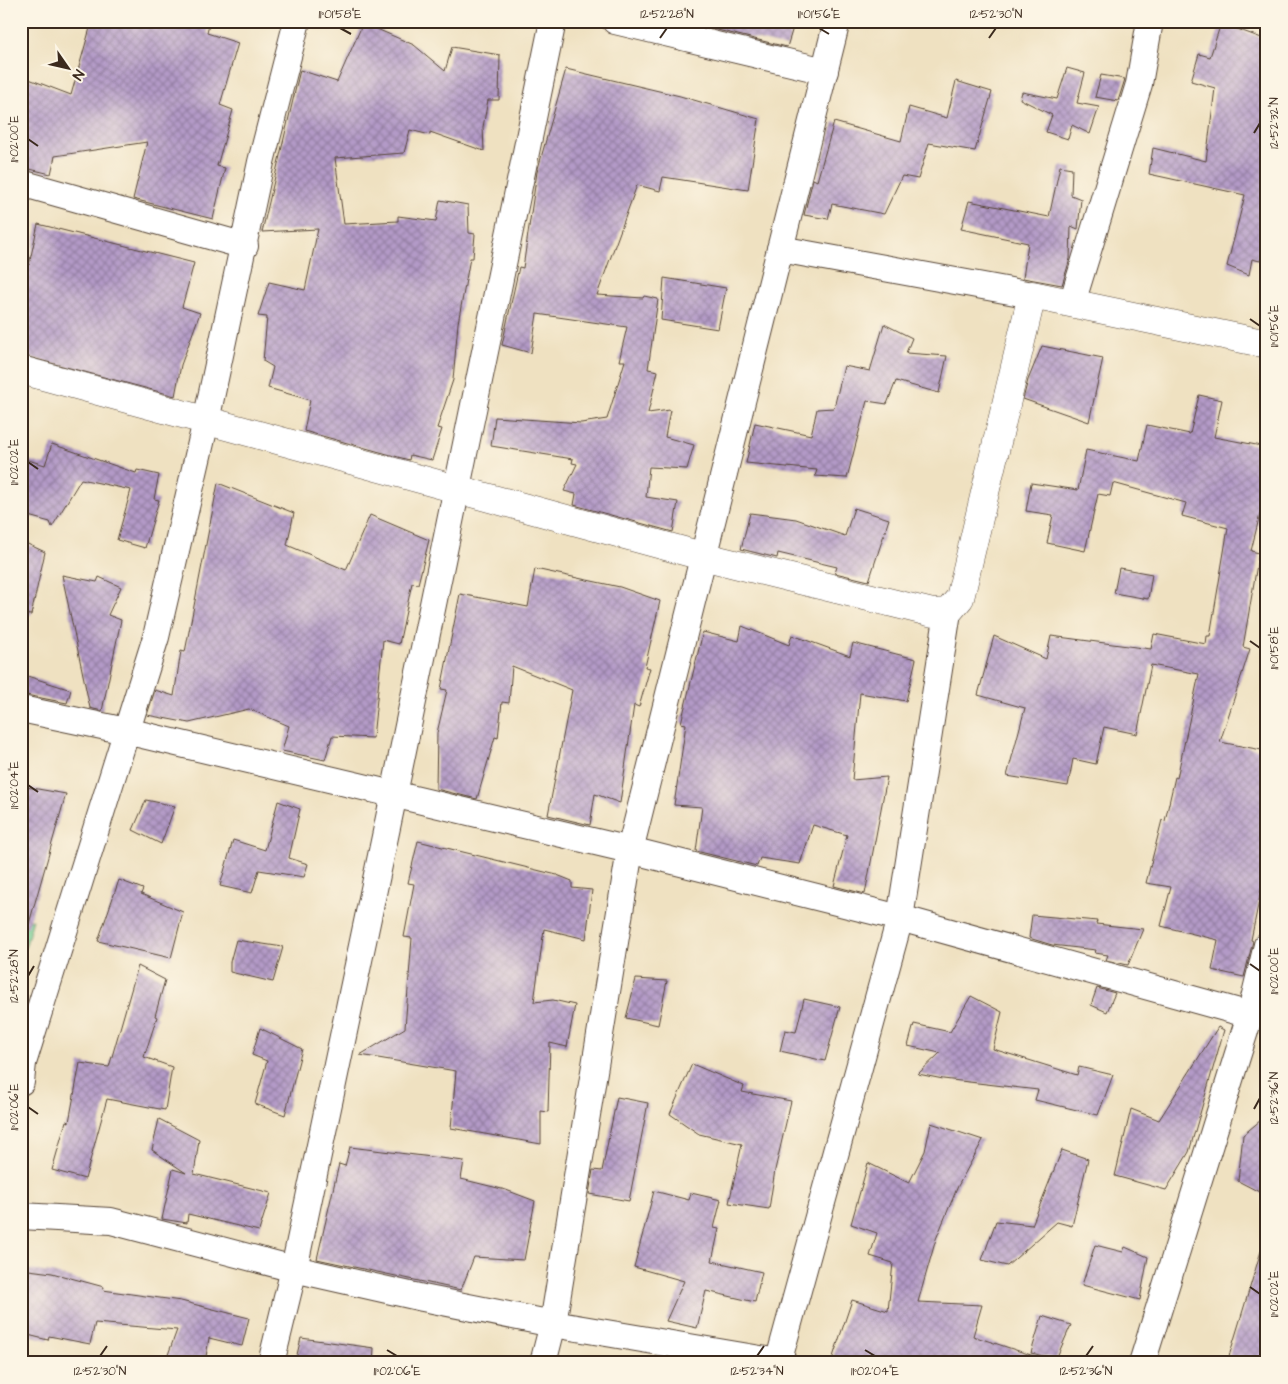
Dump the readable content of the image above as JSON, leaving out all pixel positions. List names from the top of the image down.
{
  "north": "bottom right",
  "coordinates": [
    "11°01'58\"E",
    "12°52'28\"N",
    "11°01'56\"E",
    "12°52'30\"N",
    "12°52'32\"N",
    "11°02'00\"E",
    "11°02'02\"E",
    "11°02'04\"E",
    "12°52'36\"N",
    "11°02'06\"E",
    "12°52'34\"N"
  ]
}
